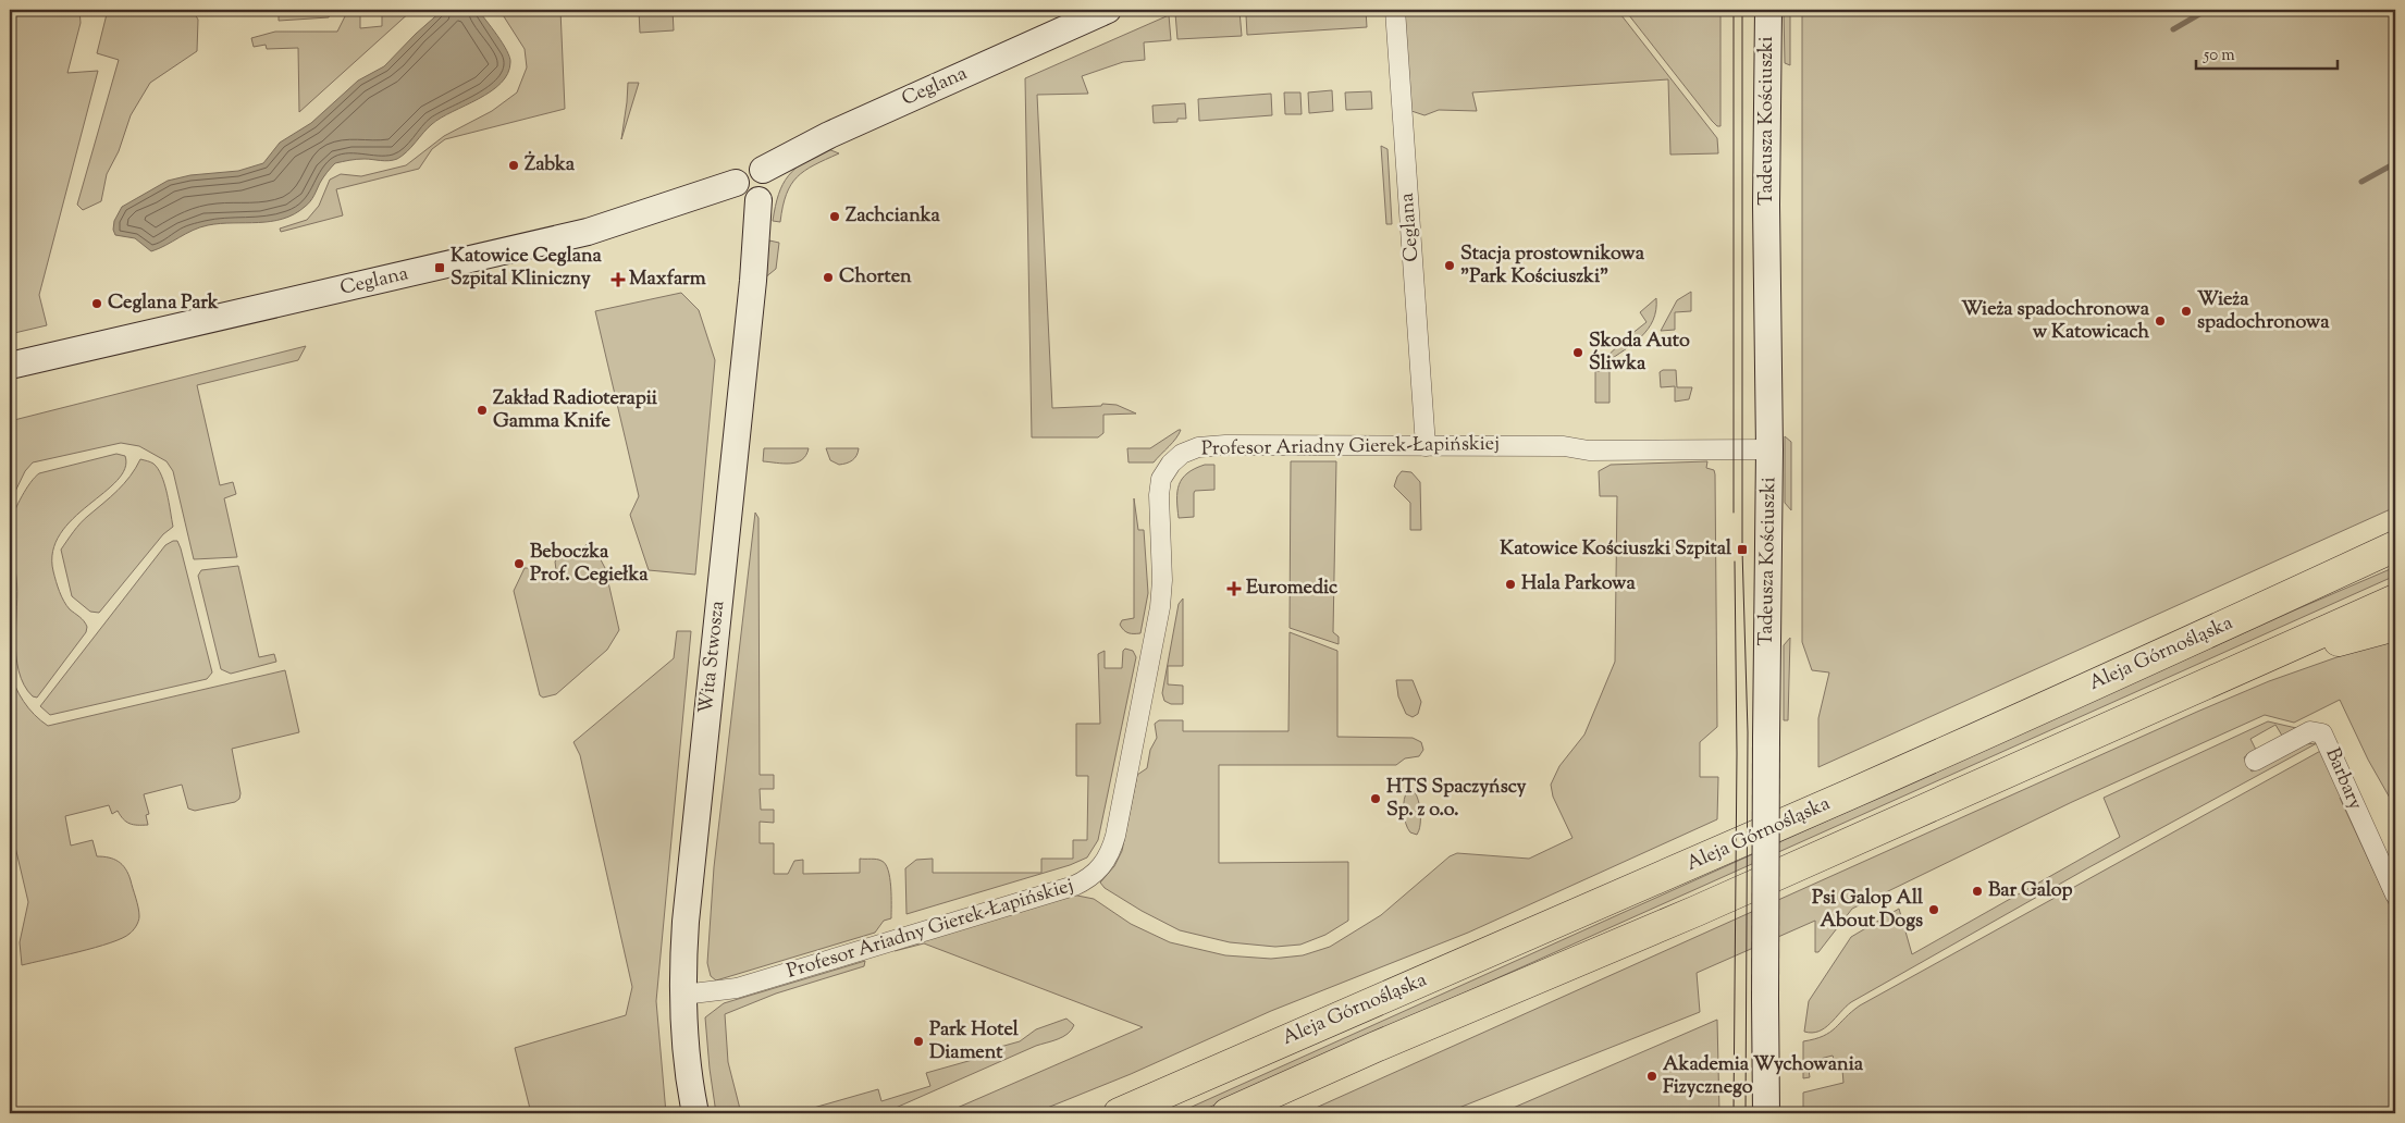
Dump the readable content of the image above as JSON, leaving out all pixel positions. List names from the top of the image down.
{
  "streets": {
    "highway": ["Aleja Górnośląska"],
    "street": [
      "Ceglana",
      "Tadeusza Kościuszki",
      "Profesor Ariadny Gierek-Łapińskiej",
      "Wita Stwosza",
      "Barbary"
    ]
  },
  "crossings": [
    ["Ceglana", "Profesor Ariadny Gierek-Łapińskiej"],
    ["Ceglana", "Wita Stwosza"],
    ["Tadeusza Kościuszki", "Profesor Ariadny Gierek-Łapińskiej"],
    ["Profesor Ariadny Gierek-Łapińskiej", "Wita Stwosza"]
  ],
  "places": {
    "other": [
      "Żabka",
      "Zachcianka",
      "Stacja prostownikowa \"Park Kościuszki\"",
      "Chorten",
      "Ceglana Park",
      "Wieża spadochronowa",
      "Wieża spadochronowa w Katowicach",
      "Skoda Auto Śliwka",
      "Zakład Radioterapii Gamma Knife",
      "Beboczka Prof. Cegiełka",
      "Hala Parkowa",
      "HTS Spaczyńscy Sp. z o.o.",
      "Bar Galop",
      "Psi Galop All About Dogs",
      "Park Hotel Diament",
      "Akademia Wychowania Fizycznego"
    ],
    "transit": ["Katowice Ceglana Szpital Kliniczny", "Katowice Kościuszki Szpital"],
    "health": ["Maxfarm", "Euromedic"]
  },
  "scale_bar": "50 m"
}
